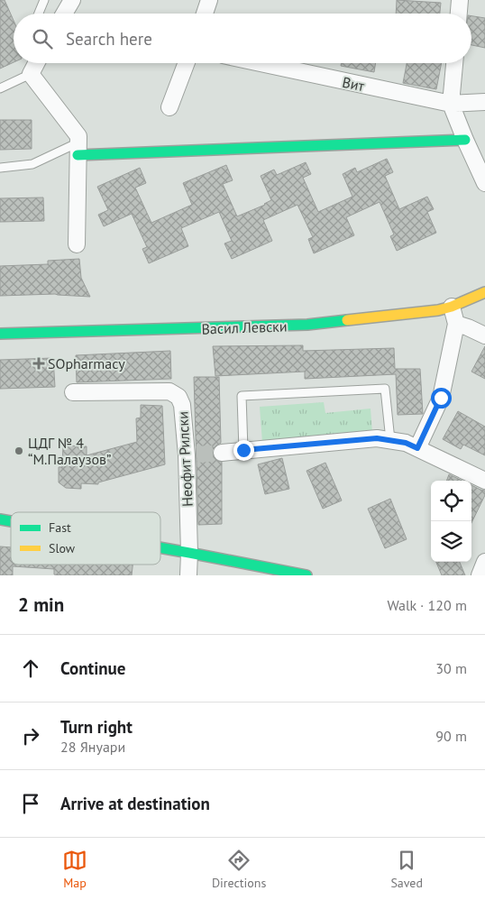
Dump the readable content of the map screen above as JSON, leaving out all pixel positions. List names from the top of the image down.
{
  "streets": {
    "street": ["Вит", "Васил Левски", "Неофит Рилски"]
  },
  "places": {
    "health": ["SOpharmacy"],
    "other": ["ЦДГ № 4 “М.Палаузов”"]
  },
  "legend": ["Fast", "Slow"],
  "page": {
    "search": "Search here",
    "heading": ["2 min", "Walk · 120 m"],
    "list": [
      ["Continue", "30 m"],
      ["Turn right", "28 Януари", "90 m"],
      "Arrive at destination"
    ],
    "nav": ["Map", "Directions", "Saved"]
  }
}
